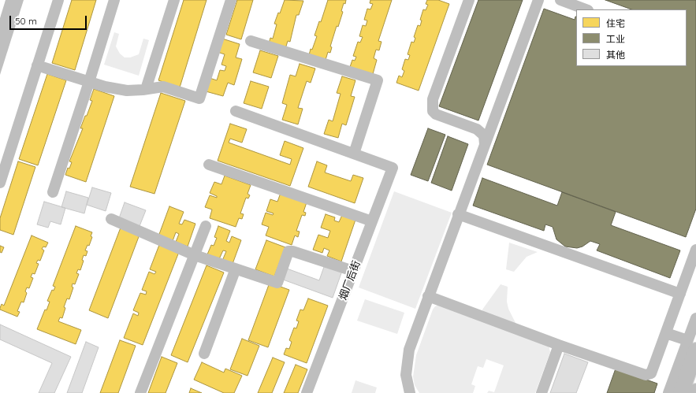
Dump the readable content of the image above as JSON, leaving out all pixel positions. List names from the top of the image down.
{
  "streets": {
    "street": ["烟厂后街"]
  },
  "legend": ["住宅", "工业", "其他"],
  "scale_bar": "50 m"
}
